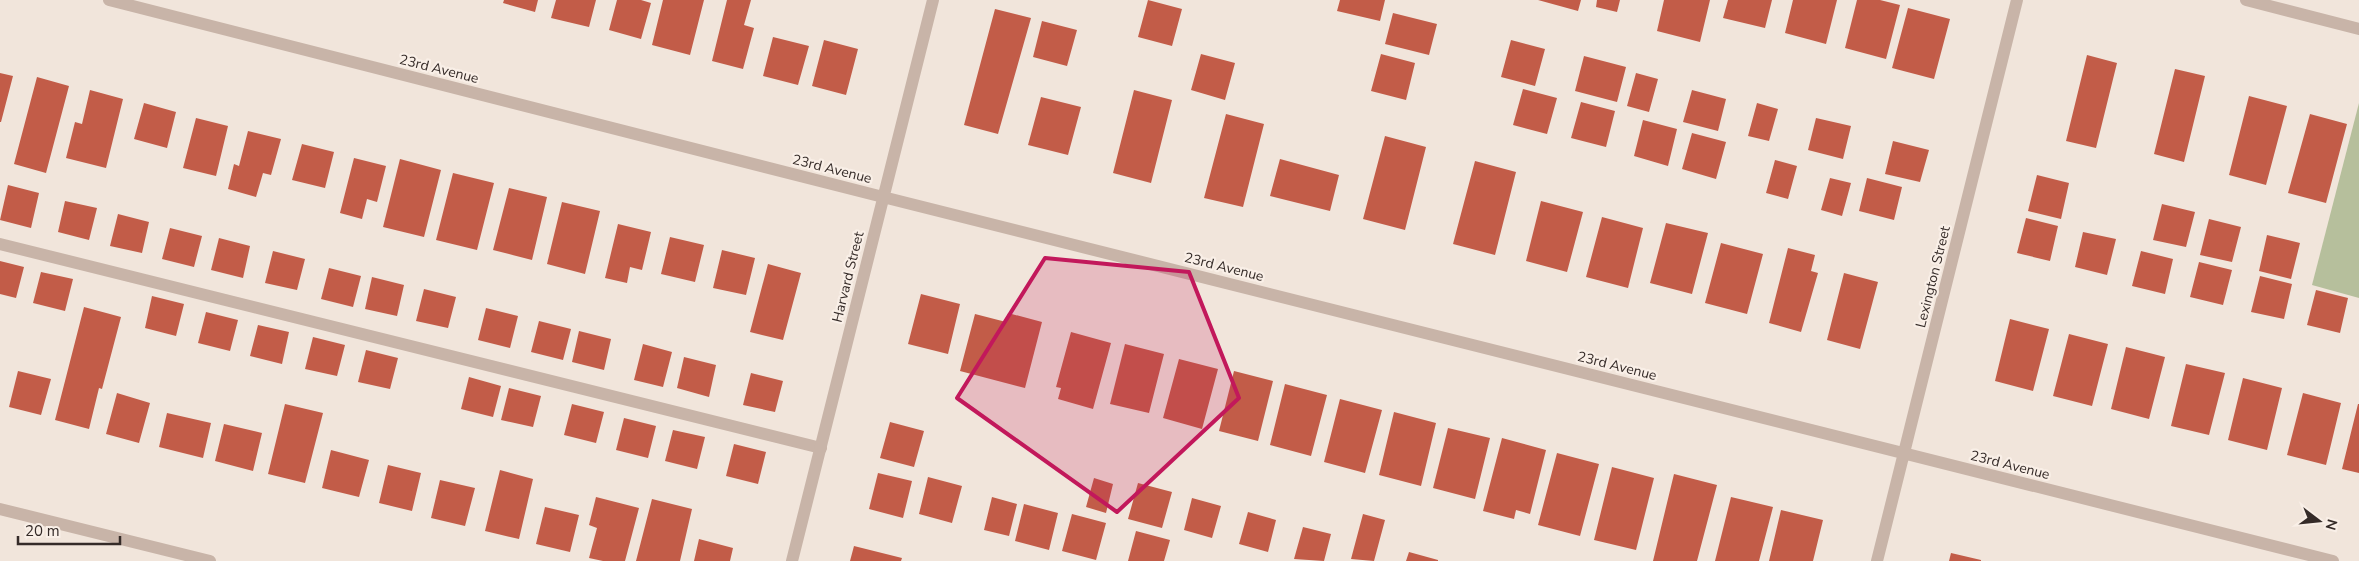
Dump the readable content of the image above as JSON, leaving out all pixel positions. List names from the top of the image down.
{
  "streets": {
    "street": ["23rd Avenue", "Harvard Street", "Lexington Street"]
  },
  "crossings": [
    ["23rd Avenue", "Harvard Street"],
    ["23rd Avenue", "Lexington Street"]
  ],
  "scale_bar": "20 m",
  "north": "right"
}
